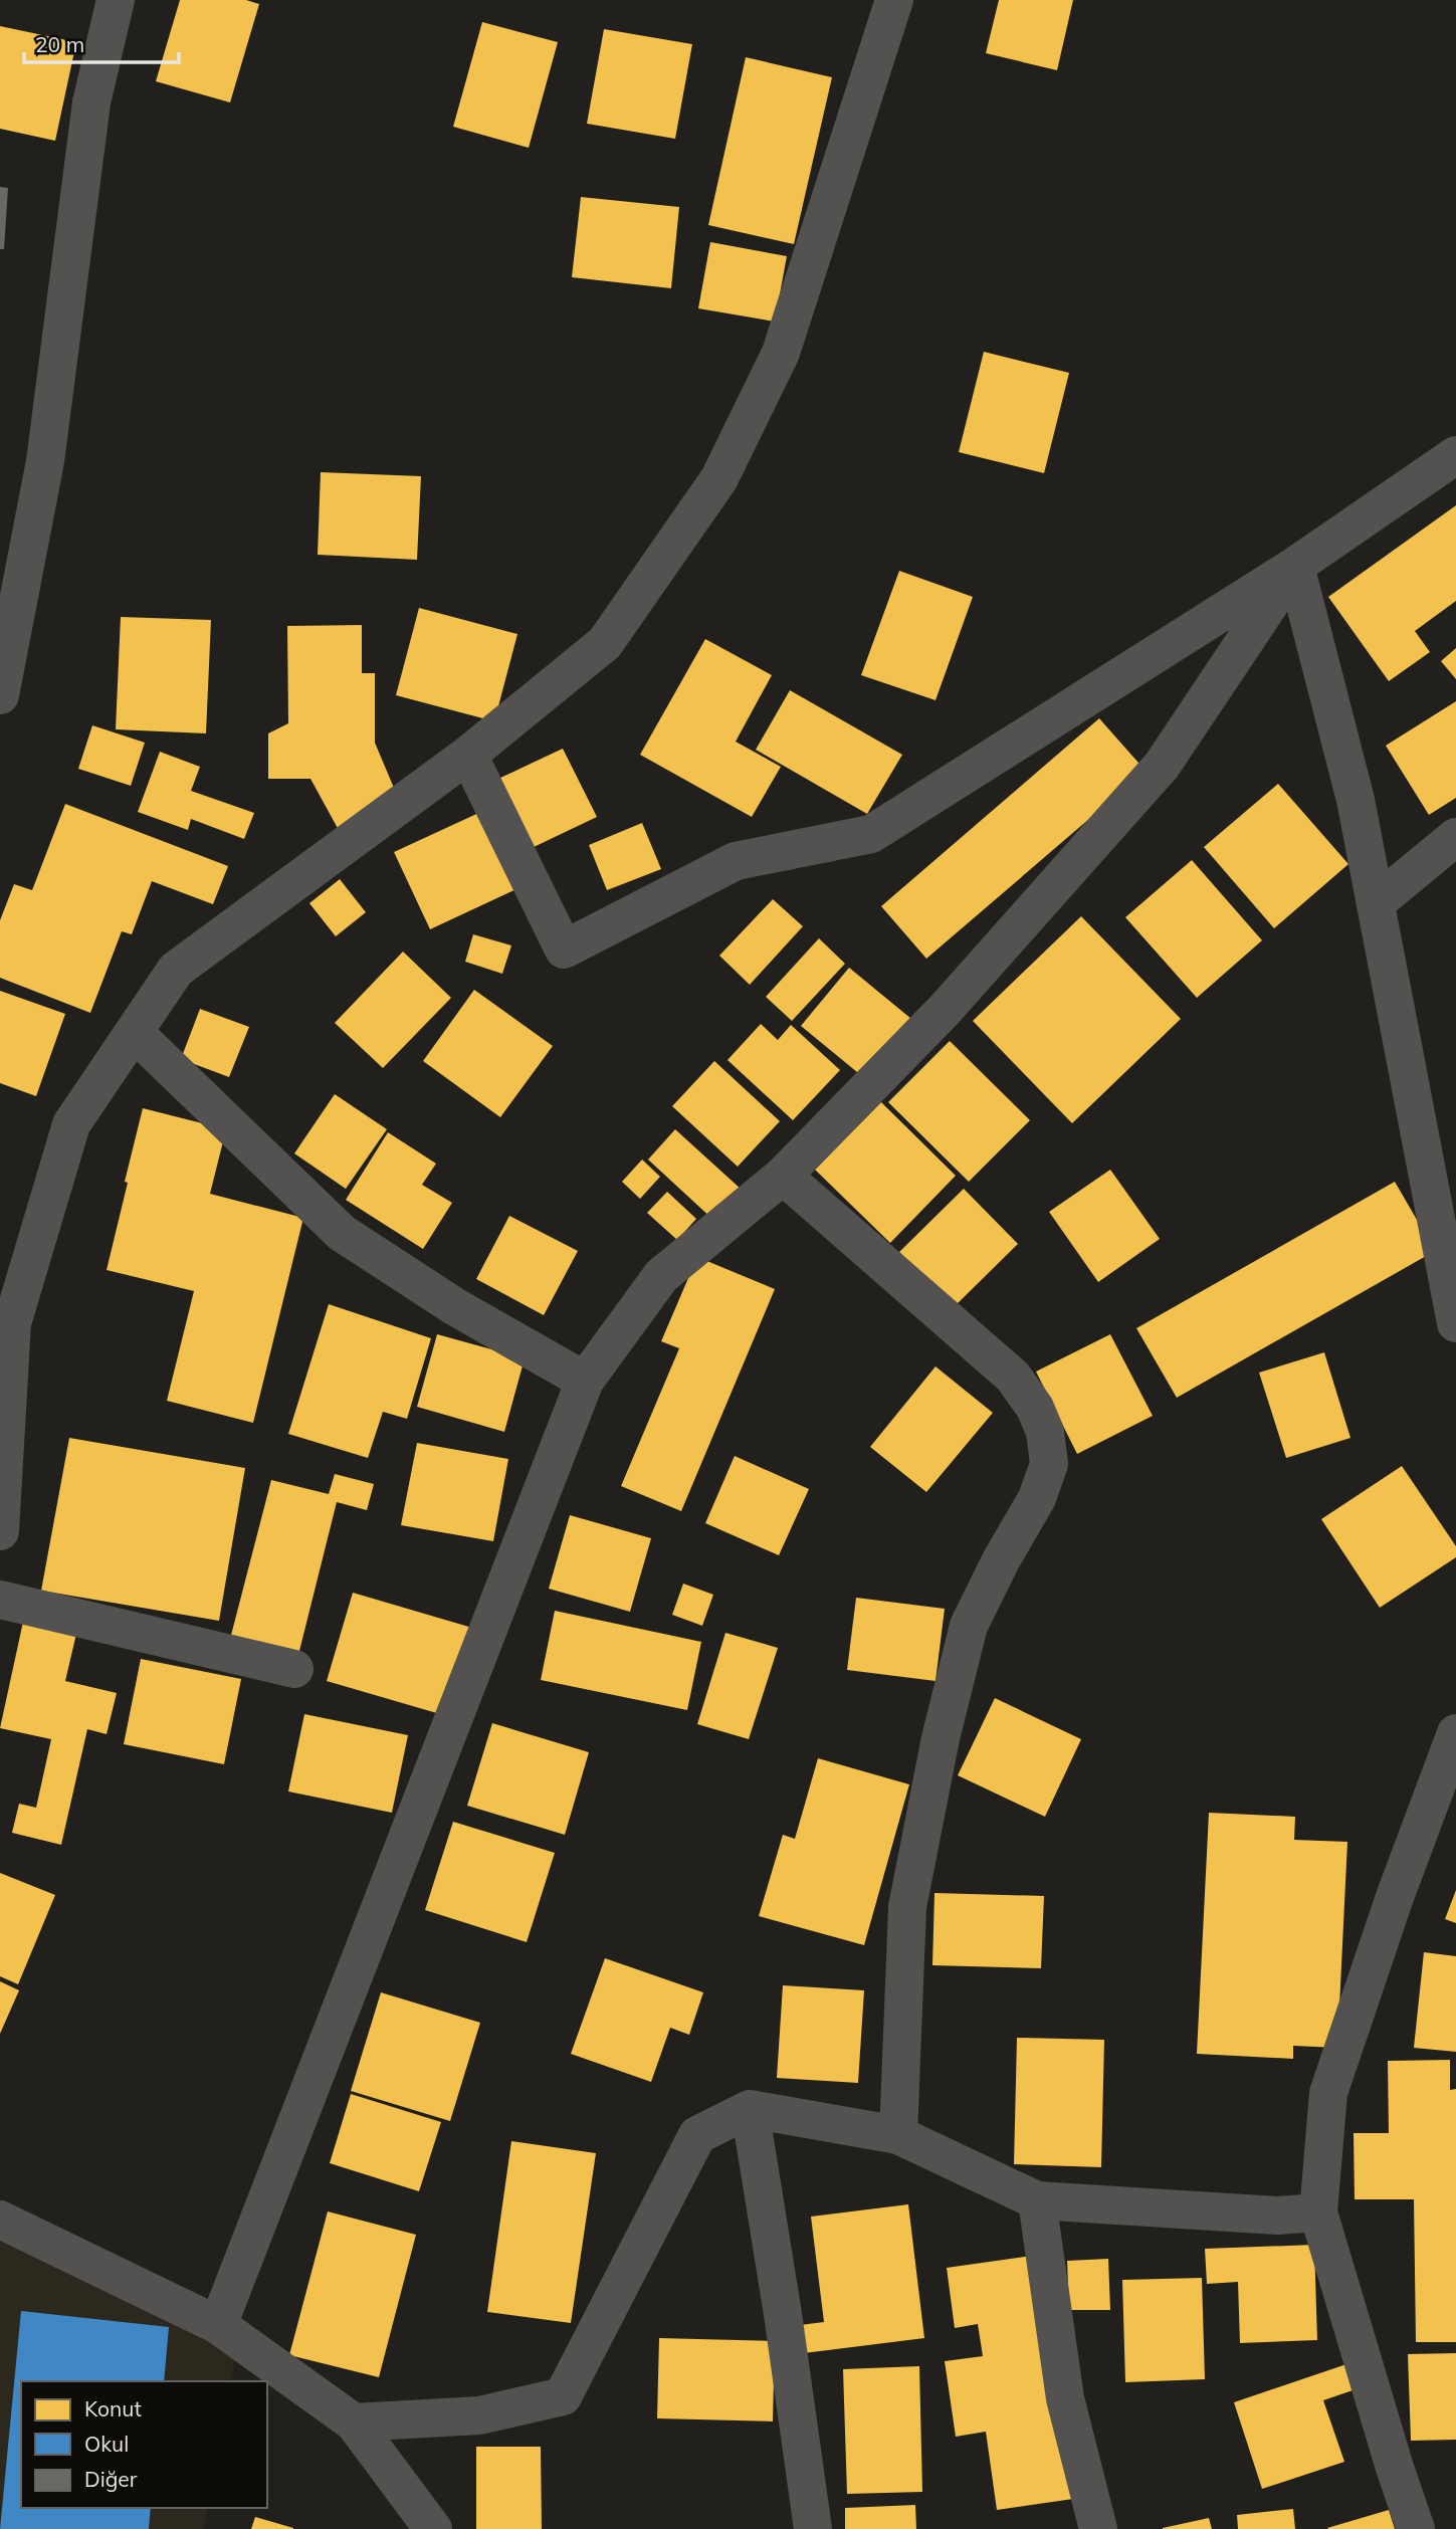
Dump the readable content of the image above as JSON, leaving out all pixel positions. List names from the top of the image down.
{
  "legend": ["Konut", "Okul", "Diğer"],
  "scale_bar": "20 m"
}
